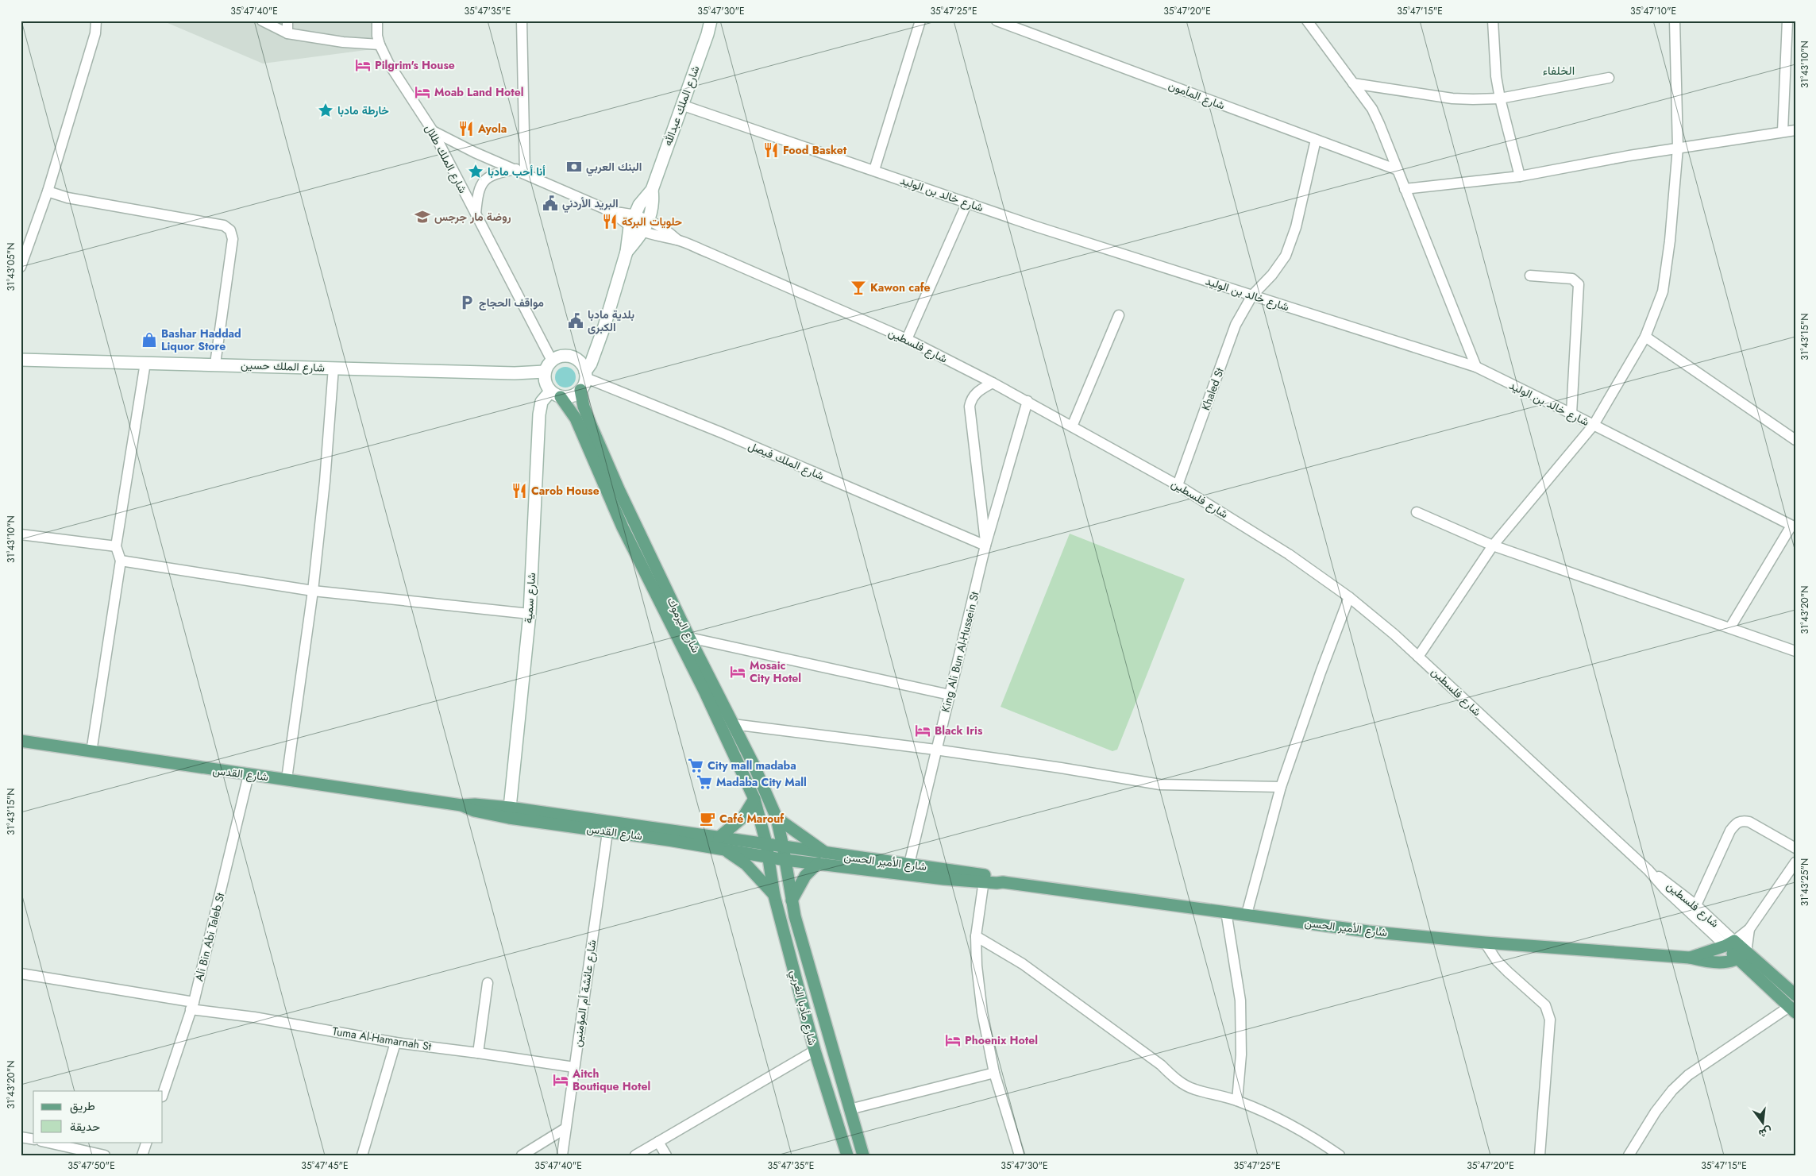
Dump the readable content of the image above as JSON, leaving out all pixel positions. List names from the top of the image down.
{
  "streets": {
    "main road": [
      "شارع الملك عبدالله",
      "شارع الملك حسين",
      "شارع سمية",
      "شارع اليرموك",
      "شارع القدس",
      "شارع الأمير الحسن",
      "شارع مأدبا الغربي"
    ],
    "street": [
      "شارع المأمون",
      "شارع الملك طلال",
      "شارع خالد بن الوليد",
      "شارع فلسطين",
      "Khaled St",
      "شارع الملك فيصل",
      "King Ali Bun Al-Hussein St",
      "Ali Bin Abi Taleb St",
      "شارع عائشة أم المؤمنين",
      "Tuma Al-Hamarnah St"
    ]
  },
  "crossings": [
    ["شارع المأمون", "Khaled St"],
    ["شارع الملك عبدالله", "شارع الملك طلال"],
    ["شارع الملك عبدالله", "شارع خالد بن الوليد"],
    ["شارع الملك عبدالله", "شارع فلسطين"],
    ["شارع الملك عبدالله", "شارع الملك حسين"],
    ["شارع الملك عبدالله", "شارع الملك فيصل"],
    ["شارع الملك عبدالله", "شارع سمية"],
    ["شارع الملك عبدالله", "شارع اليرموك"],
    ["شارع الملك طلال", "شارع فلسطين"],
    ["شارع الملك طلال", "شارع الملك حسين"],
    ["شارع الملك طلال", "شارع الملك فيصل"],
    ["شارع الملك طلال", "شارع سمية"],
    ["شارع الملك طلال", "شارع اليرموك"],
    ["شارع خالد بن الوليد", "Khaled St"],
    ["شارع فلسطين", "Khaled St"],
    ["شارع فلسطين", "King Ali Bun Al-Hussein St"],
    ["شارع فلسطين", "شارع الأمير الحسن"],
    ["شارع الملك حسين", "شارع الملك فيصل"],
    ["شارع الملك حسين", "شارع سمية"],
    ["شارع الملك حسين", "شارع اليرموك"],
    ["شارع الملك فيصل", "شارع سمية"],
    ["شارع الملك فيصل", "شارع اليرموك"],
    ["شارع الملك فيصل", "King Ali Bun Al-Hussein St"],
    ["شارع سمية", "شارع اليرموك"],
    ["شارع سمية", "شارع القدس"],
    ["شارع اليرموك", "شارع القدس"],
    ["شارع اليرموك", "شارع الأمير الحسن"],
    ["شارع اليرموك", "شارع مأدبا الغربي"],
    ["King Ali Bun Al-Hussein St", "شارع الأمير الحسن"],
    ["شارع القدس", "شارع الأمير الحسن"],
    ["شارع القدس", "Ali Bin Abi Taleb St"],
    ["شارع القدس", "شارع عائشة أم المؤمنين"],
    ["شارع القدس", "شارع مأدبا الغربي"],
    ["شارع الأمير الحسن", "شارع مأدبا الغربي"],
    ["Ali Bin Abi Taleb St", "Tuma Al-Hamarnah St"],
    ["شارع عائشة أم المؤمنين", "Tuma Al-Hamarnah St"]
  ],
  "districts": ["الخلفاء"],
  "places": {
    "hotel": [
      "Pilgrim's House",
      "Moab Land Hotel",
      "Mosaic City Hotel",
      "Black Iris",
      "Phoenix Hotel",
      "Aitch Boutique Hotel"
    ],
    "place": ["خارطة مادبا", "أنا أحب مادبا"],
    "restaurant": [
      "Ayola",
      "Food Basket",
      "حلويات البركة",
      "Carob House"
    ],
    "bank": ["البنك العربي"],
    "public building": ["البريد الأردني", "بلدية مادبا الكبرى"],
    "school or university": ["روضة مار جرجس"],
    "bar": ["Kawon cafe"],
    "parking": ["مواقف الحجاج"],
    "shop": ["Bashar Haddad Liquor Store"],
    "supermarket": ["City mall madaba", "Madaba City Mall"],
    "cafe": ["Café Marouf"]
  },
  "legend": ["طريق", "حديقة"],
  "north": "bottom",
  "coordinates": [
    "35°47'40\"E",
    "35°47'35\"E",
    "35°47'30\"E",
    "35°47'25\"E",
    "35°47'20\"E",
    "35°47'15\"E",
    "35°47'10\"E",
    "31°43'10\"N",
    "31°43'05\"N",
    "31°43'15\"N",
    "31°43'20\"N",
    "31°43'25\"N",
    "35°47'50\"E",
    "35°47'45\"E"
  ]
}
